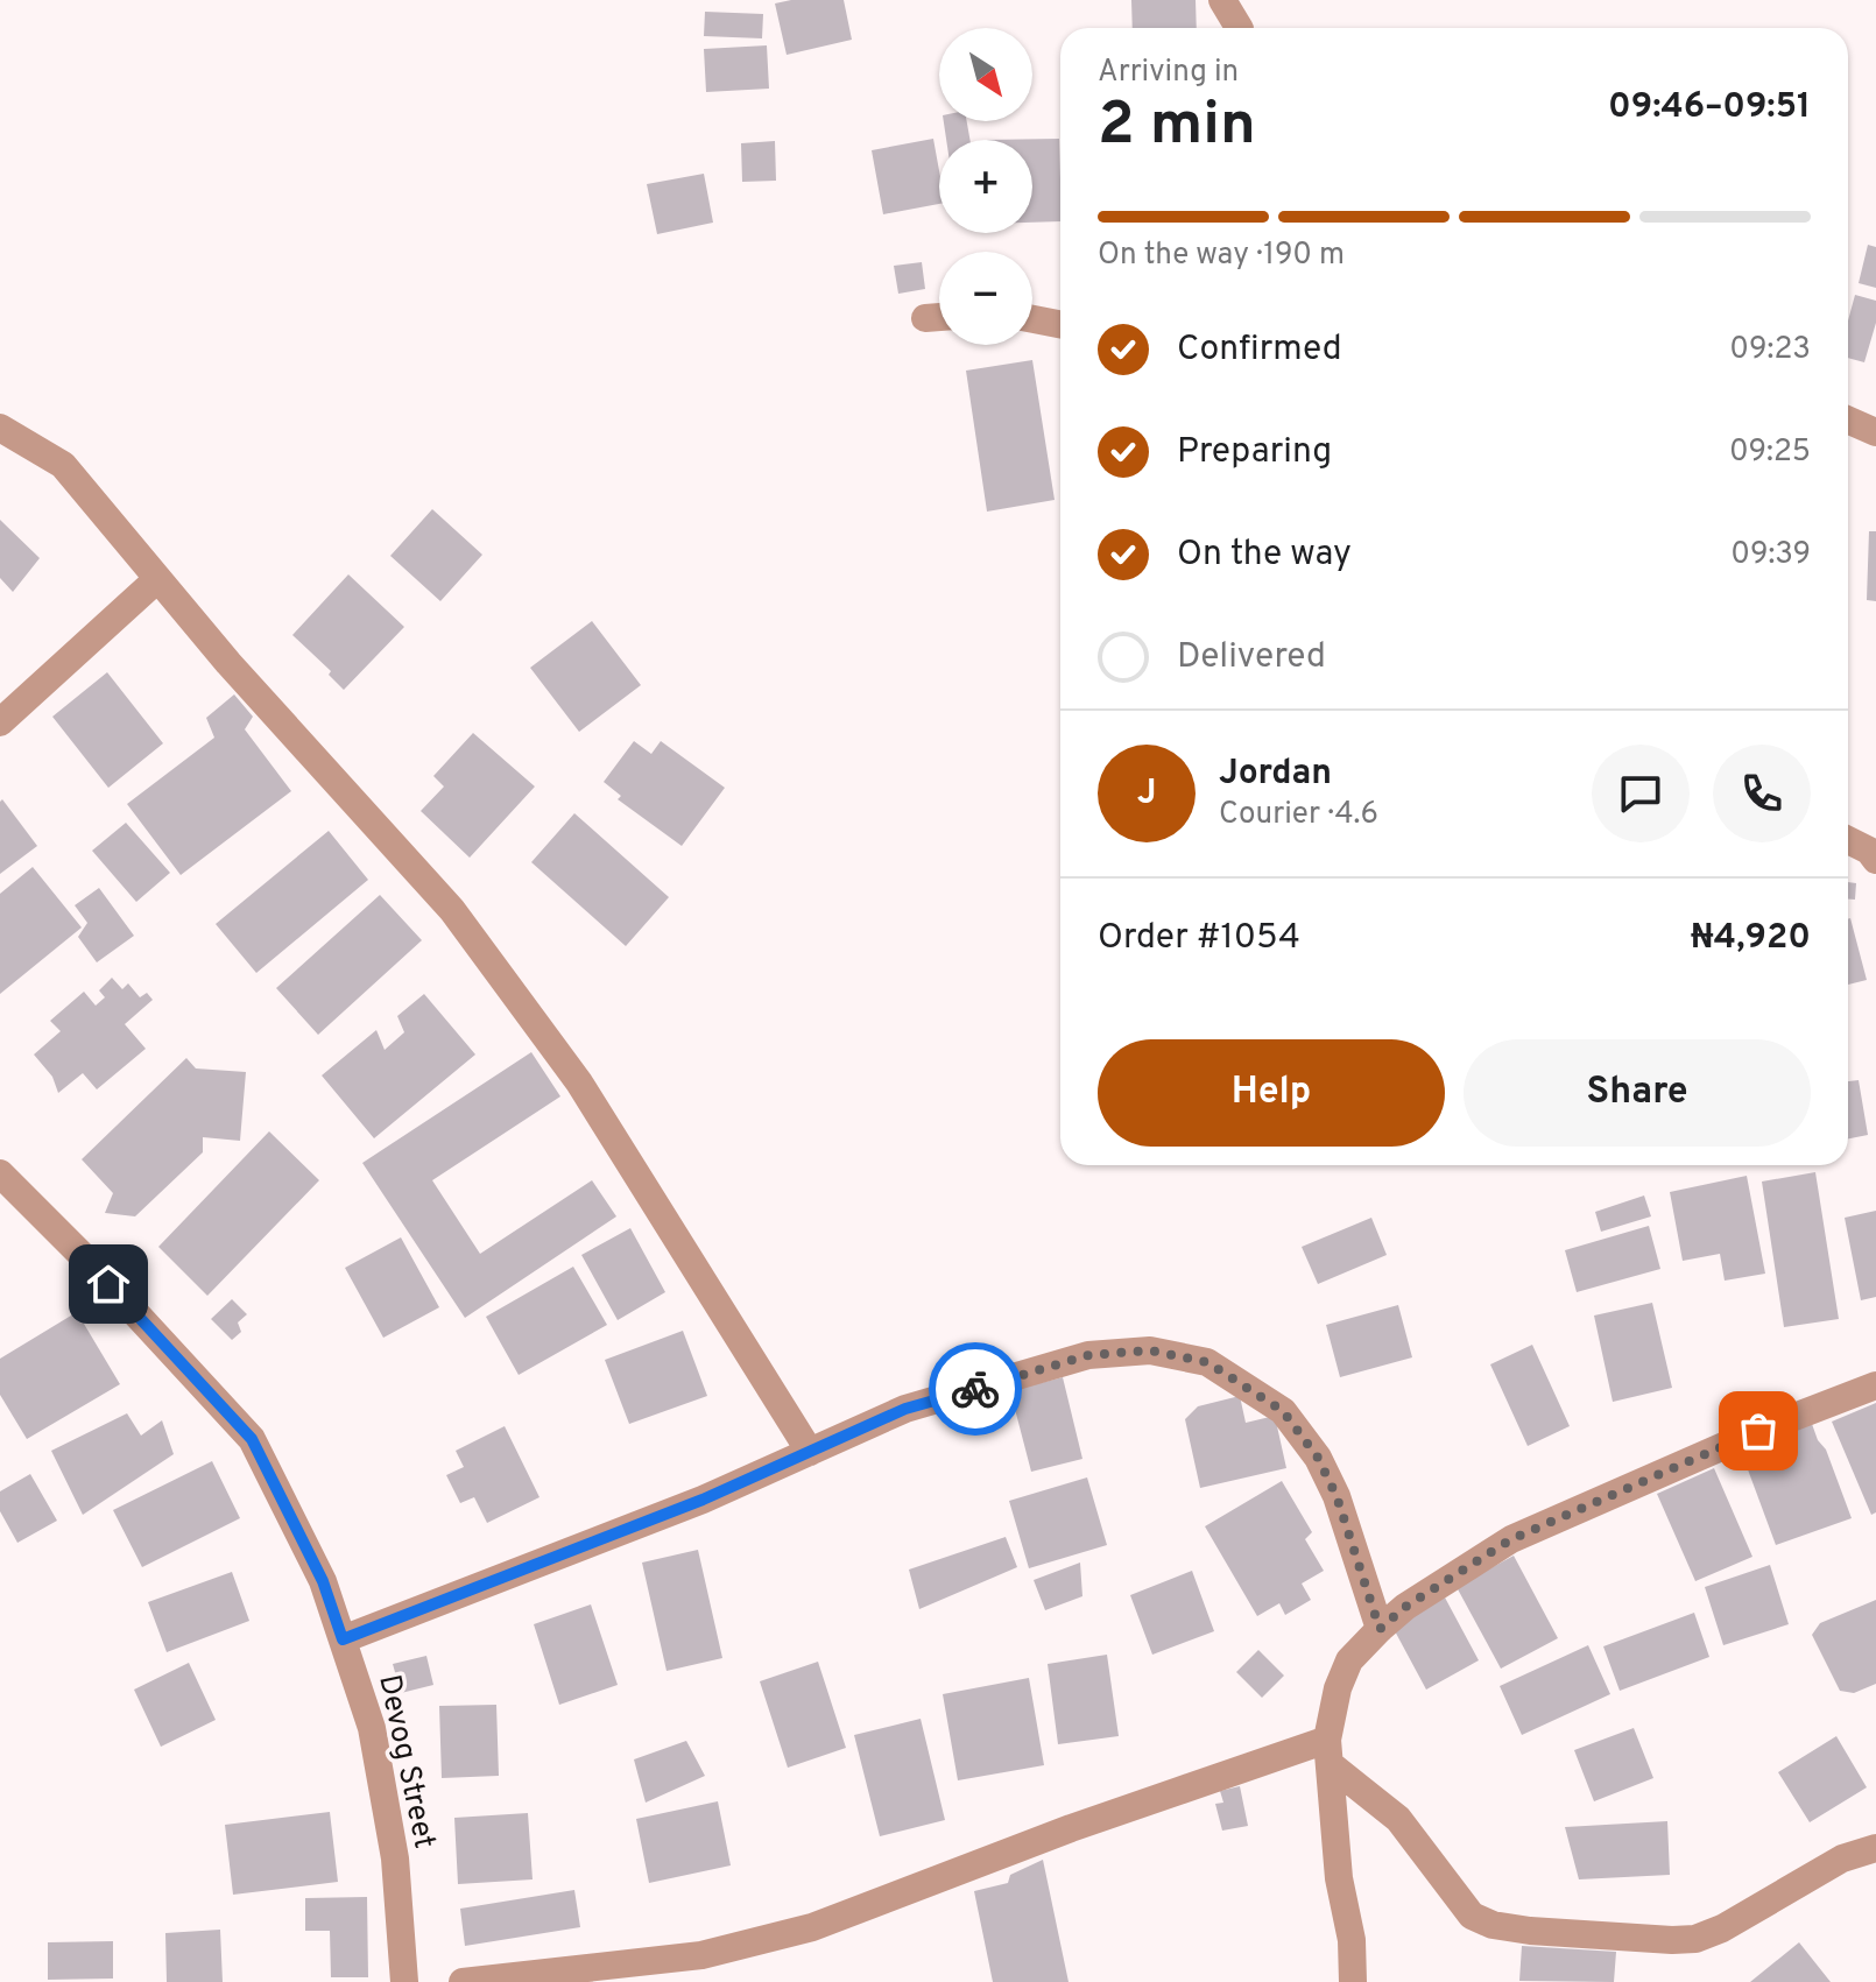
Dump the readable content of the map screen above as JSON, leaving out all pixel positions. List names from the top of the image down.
{
  "streets": {
    "street": ["Devog Street"]
  },
  "north": "bottom right",
  "page": {
    "map_buttons": ["+", "−"],
    "heading": ["2 min", "Arriving in", "09:46–09:51"],
    "panel": [
      "Jordan",
      "Courier · 4.6",
      "Order #1054",
      "₦4,920"
    ],
    "bar": "On the way · 190 m",
    "list": [
      ["Confirmed", "09:23"],
      ["Preparing", "09:25"],
      ["On the way", "09:39"],
      "Delivered"
    ],
    "round": "J",
    "buttons": ["Help", "Share"]
  }
}
